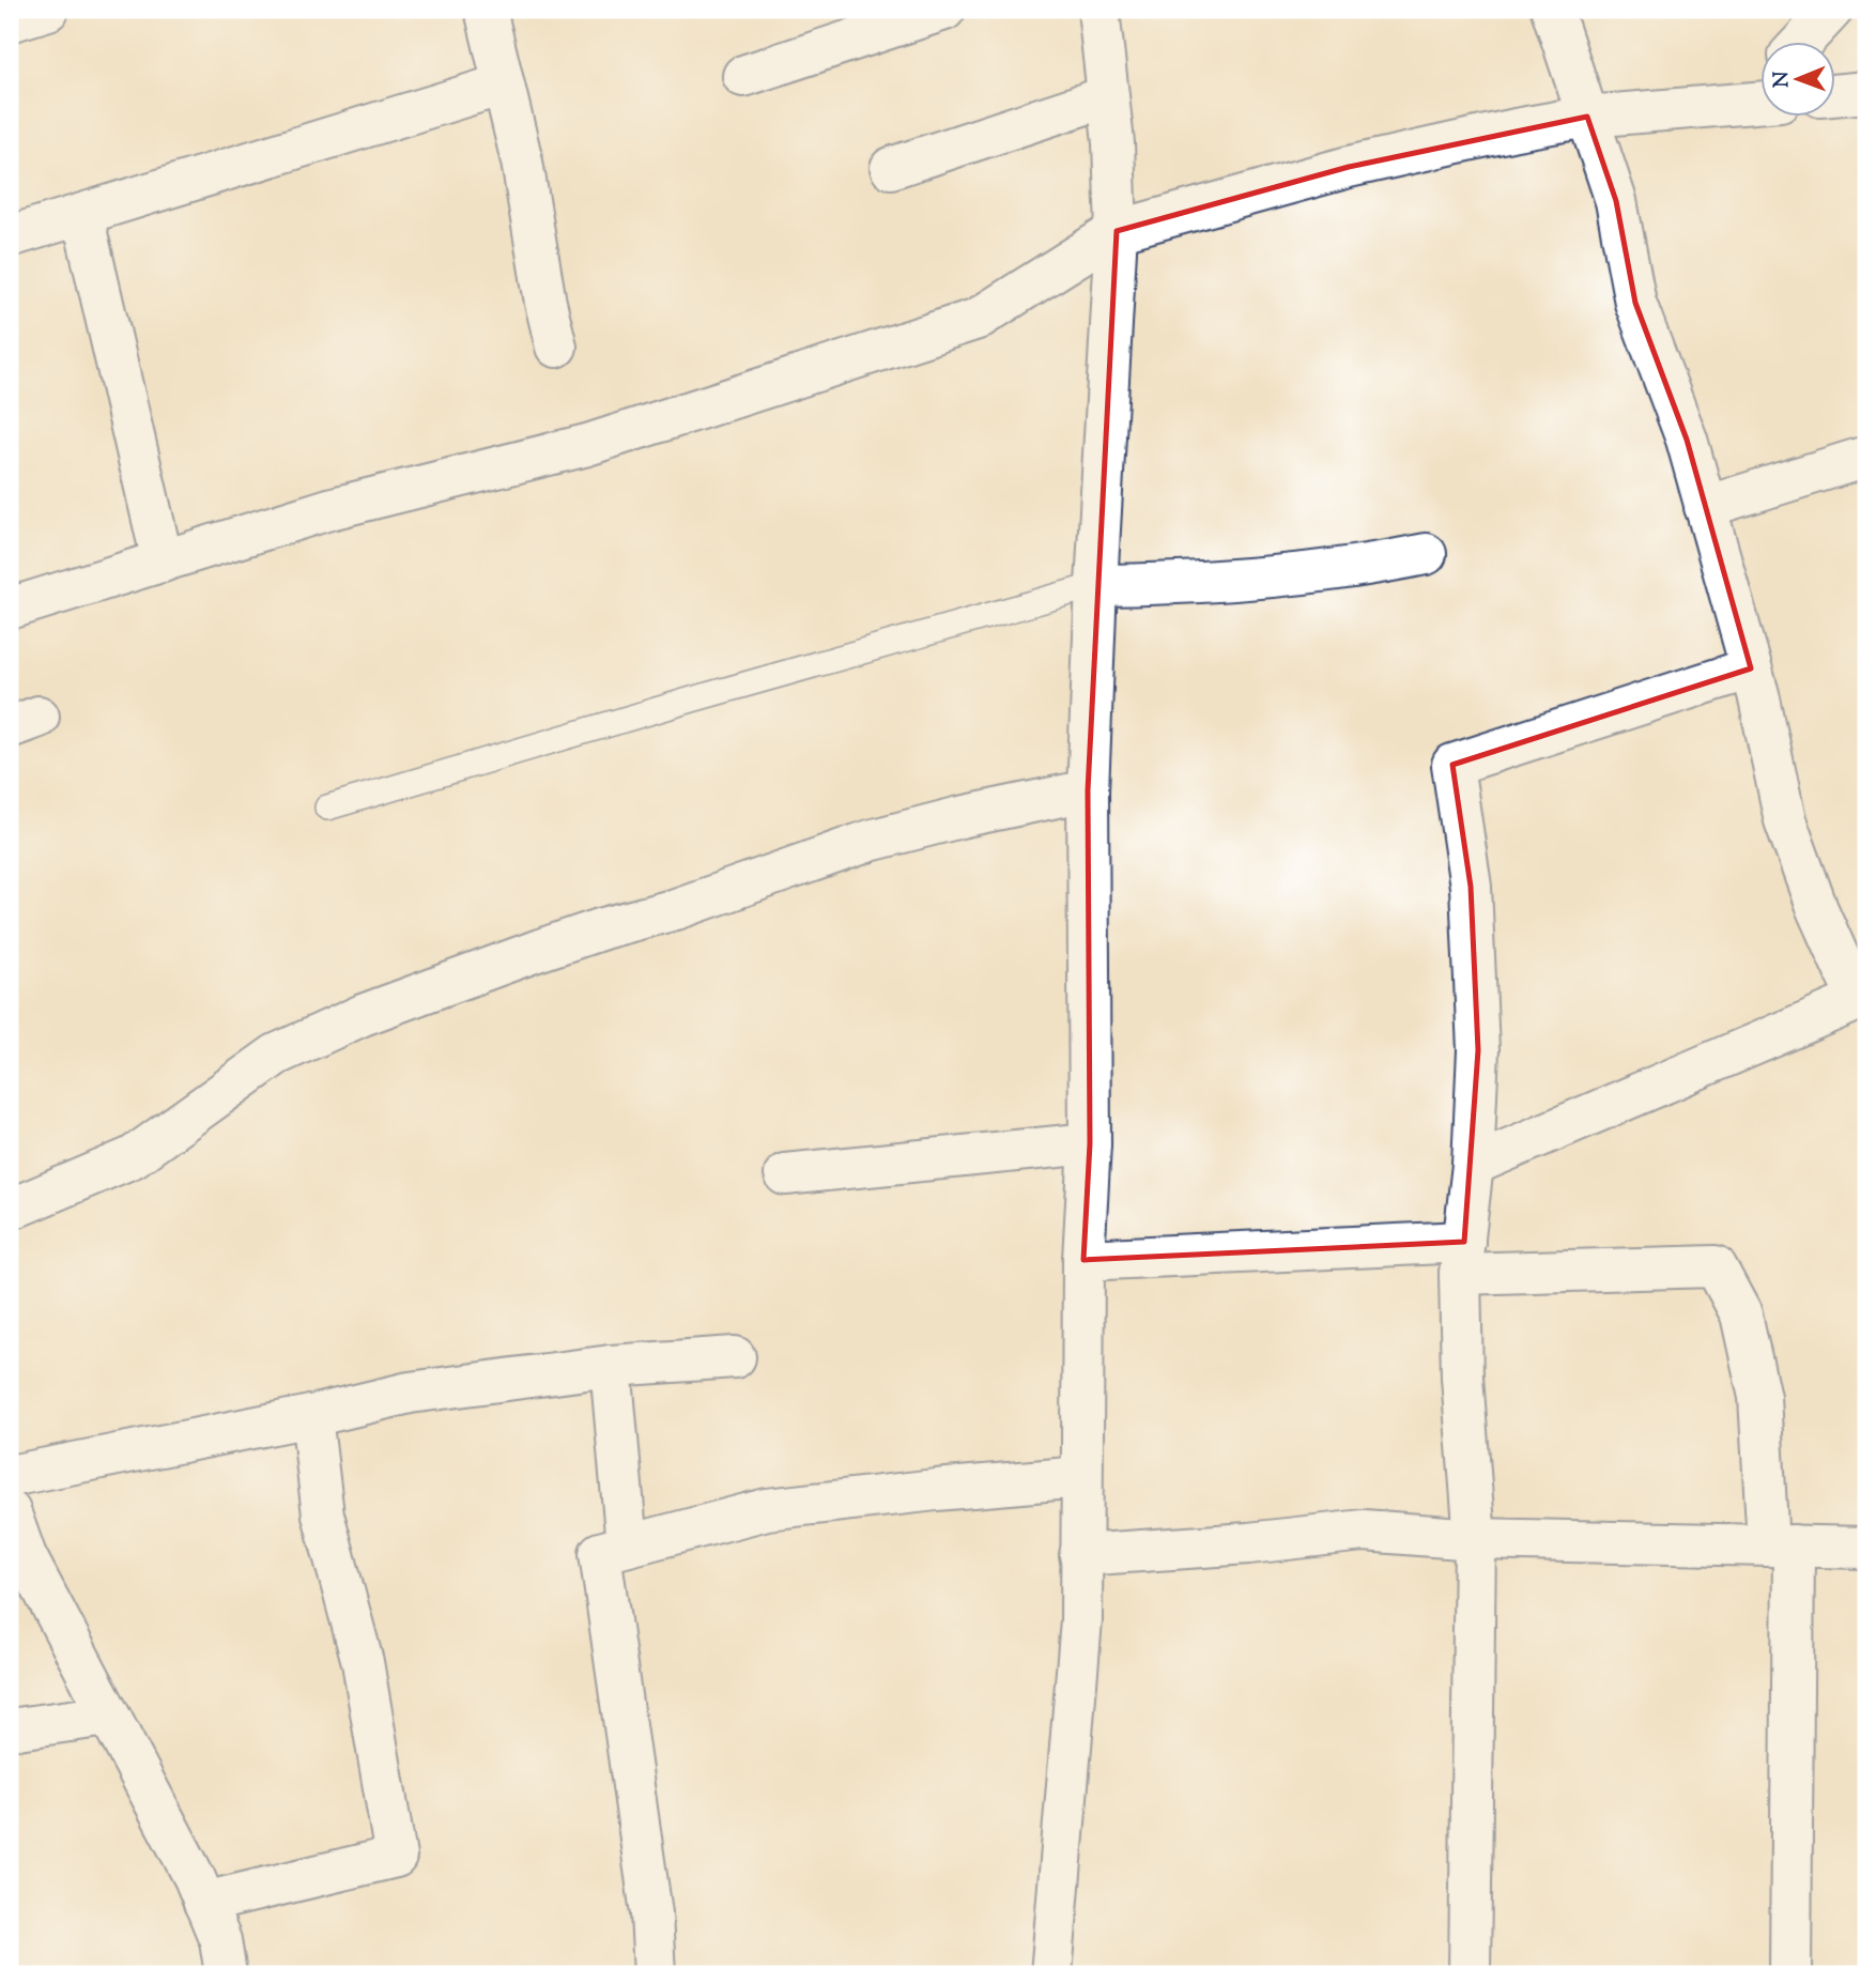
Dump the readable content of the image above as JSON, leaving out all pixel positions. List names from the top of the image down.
{
  "north": "left"
}
